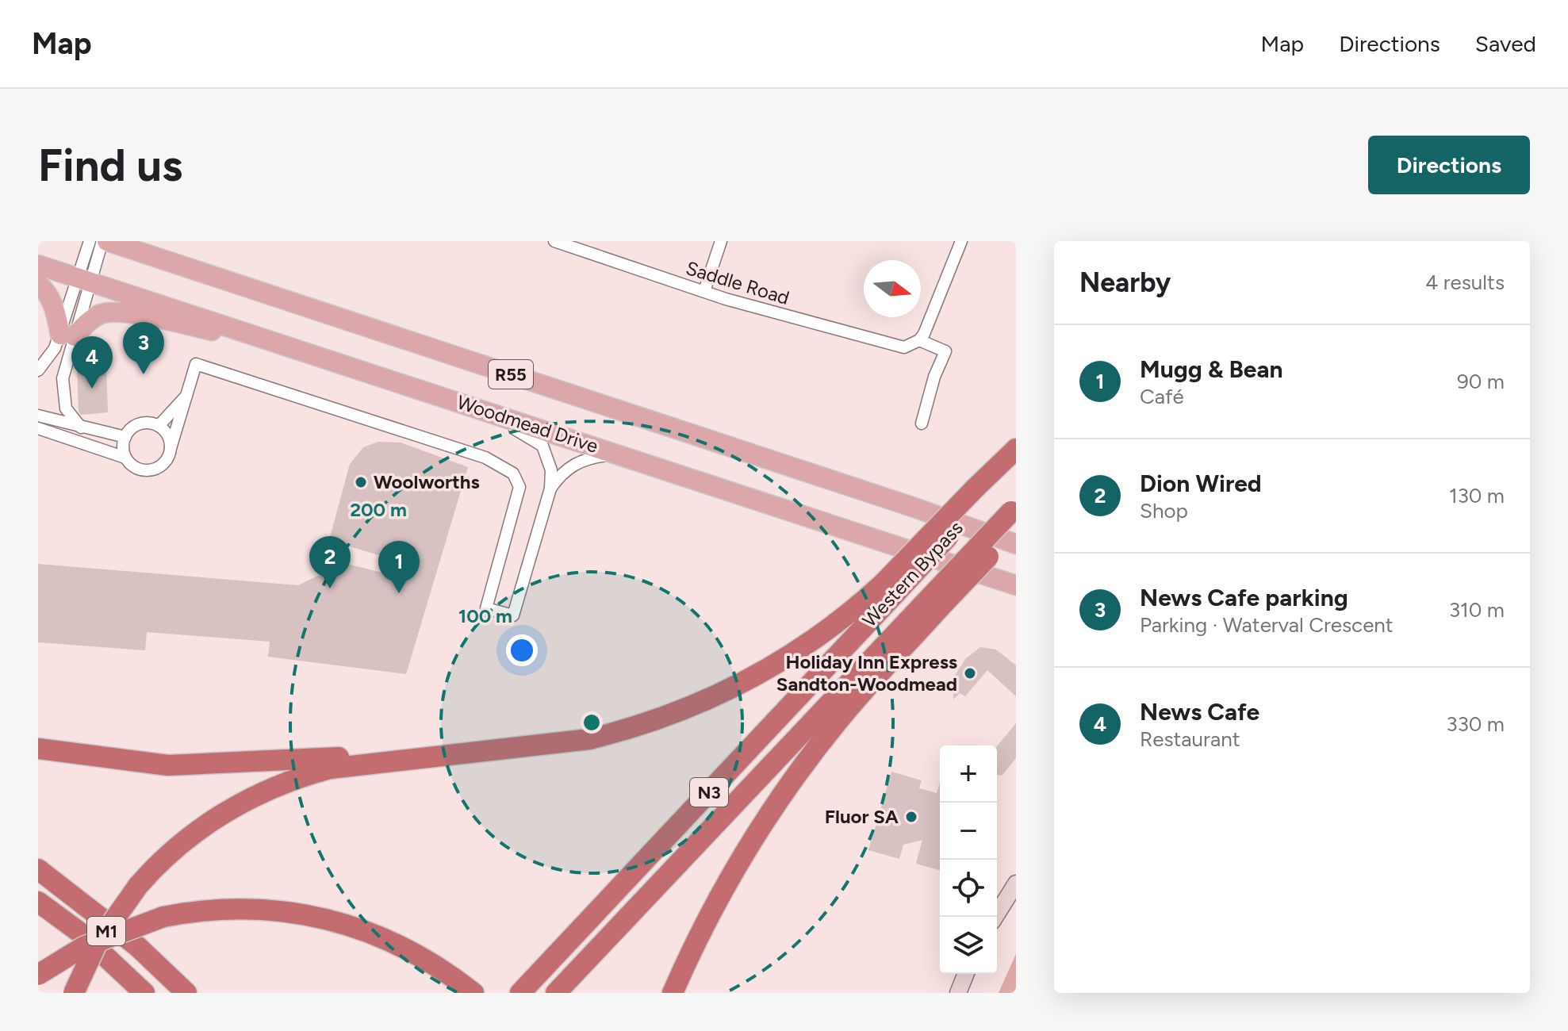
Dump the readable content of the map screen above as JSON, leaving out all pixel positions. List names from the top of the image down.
{
  "streets": {
    "highway": ["Western Bypass", "N3", "M1"],
    "main road": ["R55", "Woodmead Drive"],
    "street": ["Saddle Road"]
  },
  "places": ["Woolworths", "Holiday Inn Express Sandton-Woodmead", "Fluor SA"],
  "north": "right",
  "page": {
    "header": "Map",
    "nav": ["Map", "Directions", "Saved"],
    "buttons": "Directions",
    "title": "Find us",
    "heading": ["Nearby", "4 results"],
    "pins": [
      "3",
      "4",
      "2",
      "1"
    ],
    "list": [
      {
        "mark": "1",
        "name": "Mugg & Bean",
        "note": "Café",
        "value": "90 m"
      },
      {
        "mark": "2",
        "name": "Dion Wired",
        "note": "Shop",
        "value": "130 m"
      },
      {
        "mark": "3",
        "name": "News Cafe parking",
        "note": "Parking · Waterval Crescent",
        "value": "310 m"
      },
      {
        "mark": "4",
        "name": "News Cafe",
        "note": "Restaurant",
        "value": "330 m"
      }
    ],
    "map_buttons": ["+", "−"]
  },
  "rings": ["200 m", "100 m"]
}
